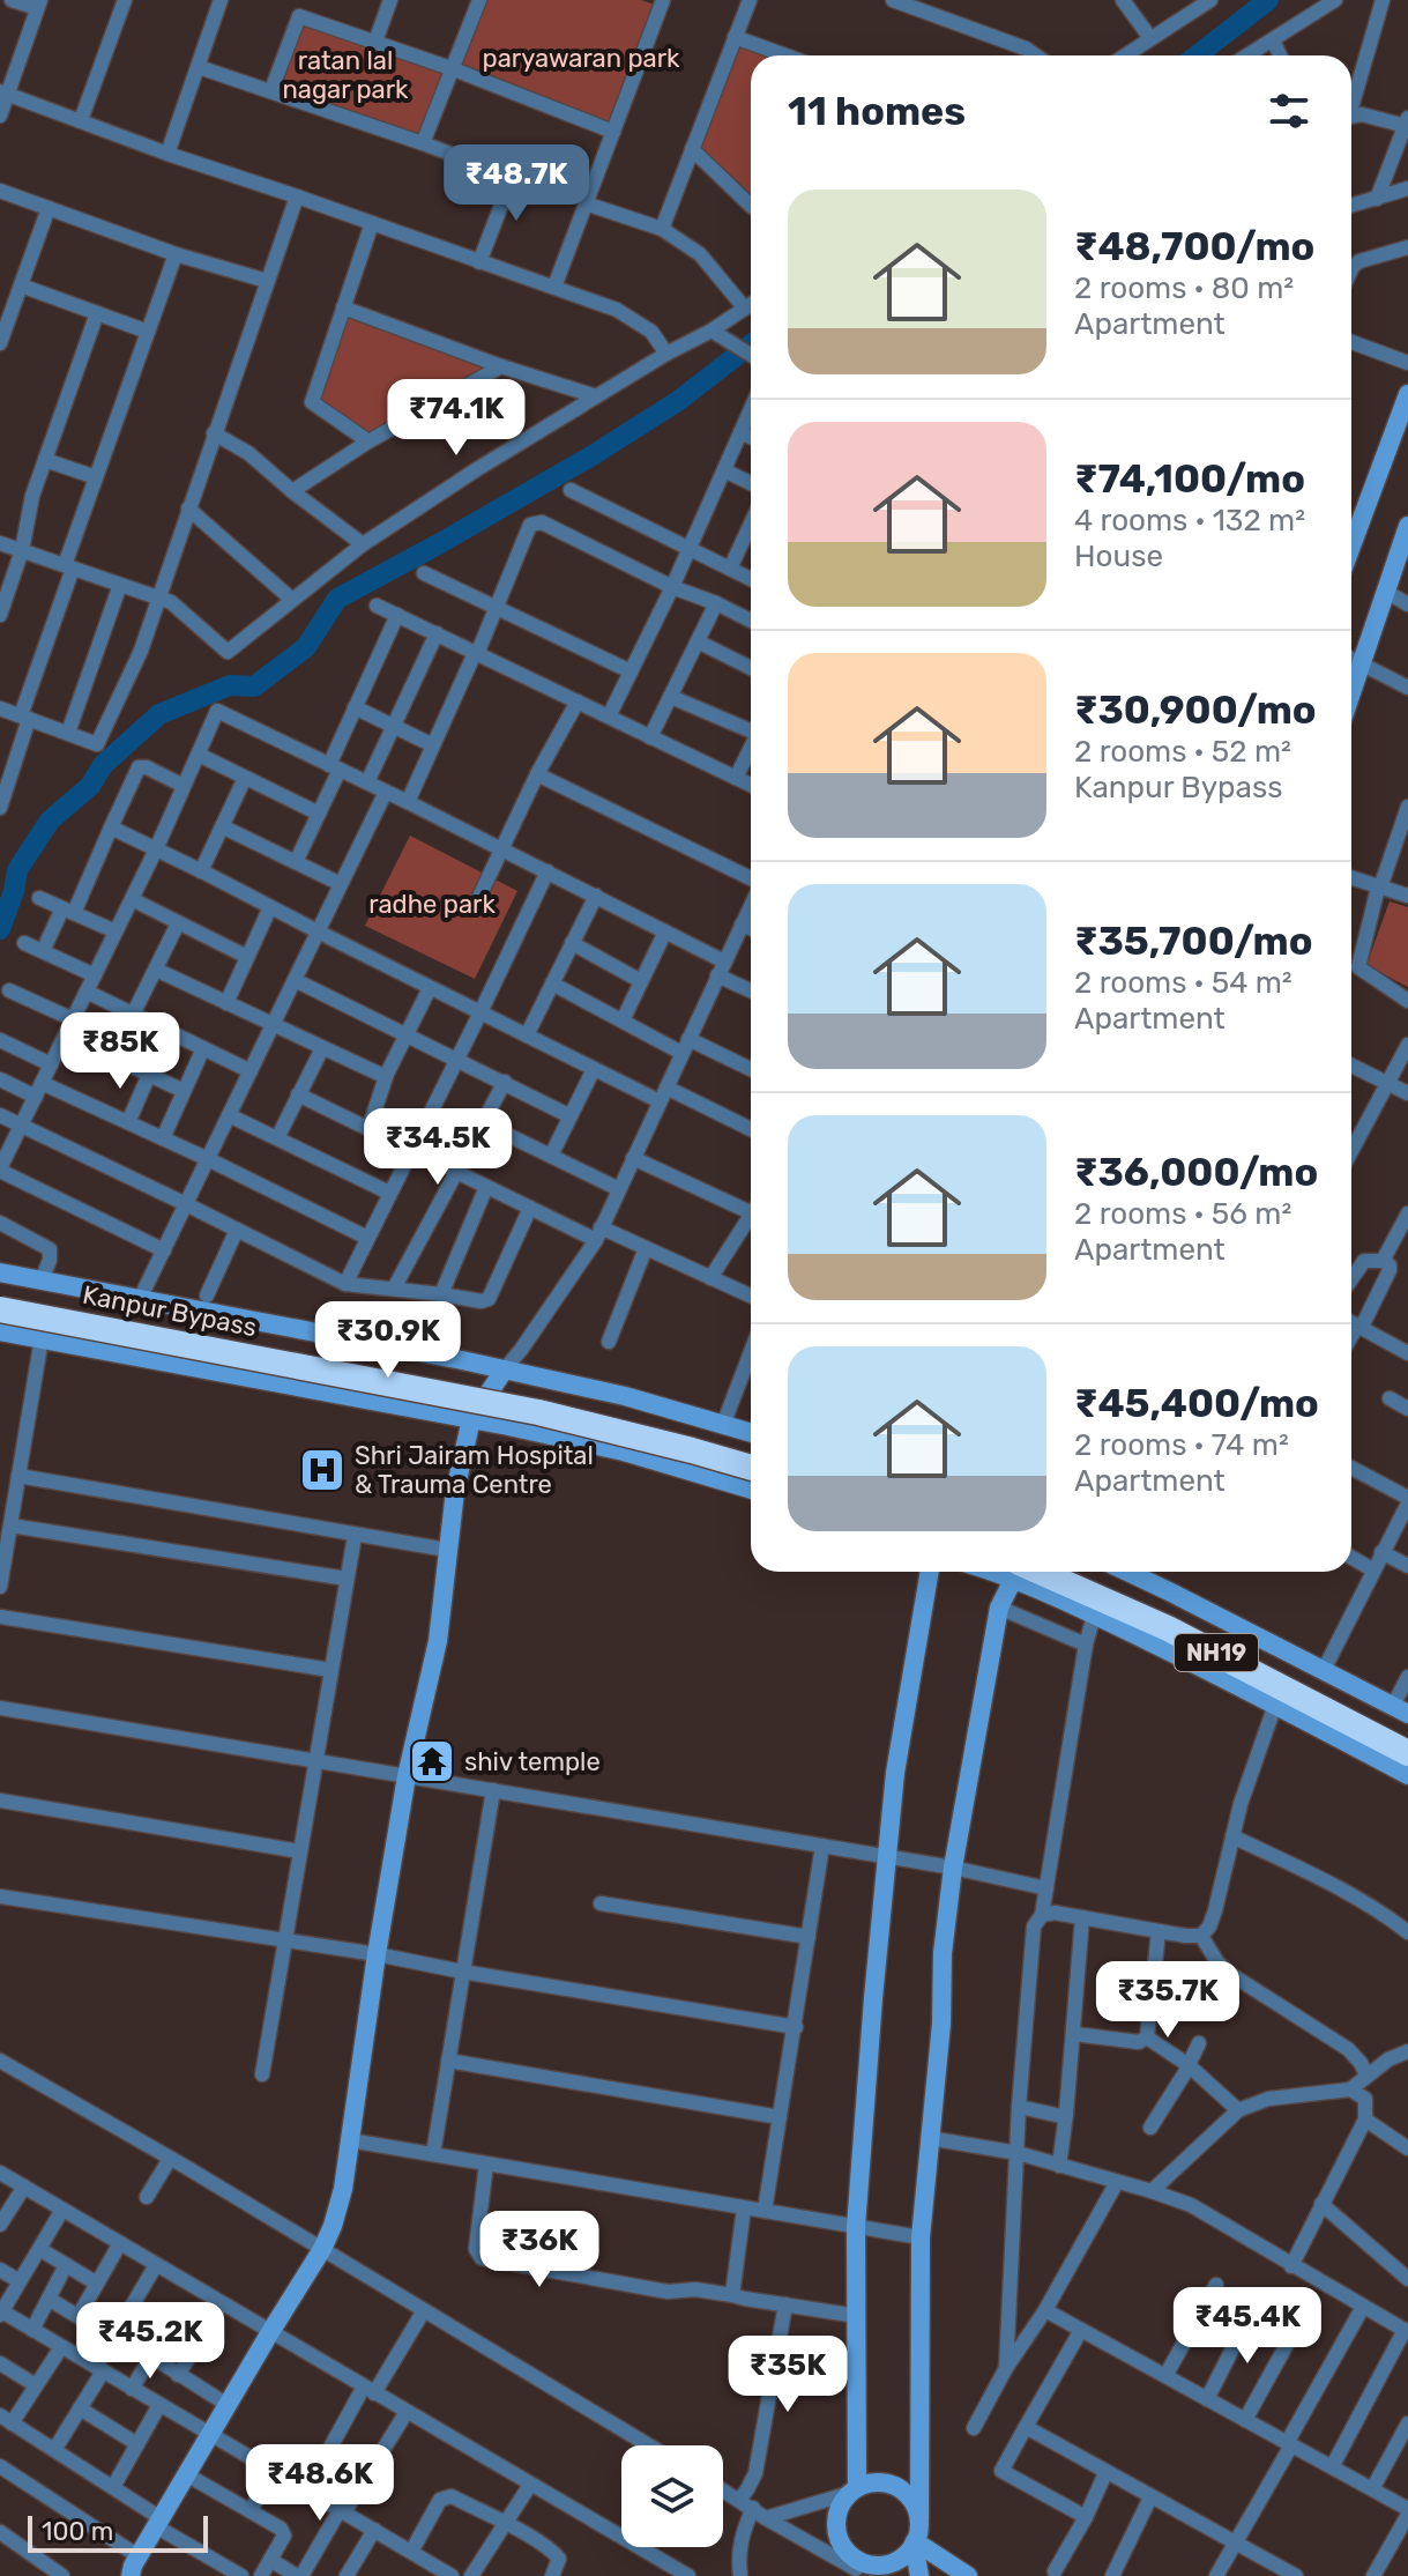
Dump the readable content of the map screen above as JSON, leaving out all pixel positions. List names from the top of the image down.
{
  "streets": {
    "highway": ["Kanpur Bypass", "NH19"]
  },
  "parks": ["paryawaran park", "ratan lal nagar park", "radhe park"],
  "places": {
    "hospital": ["Shri Jairam Hospital & Trauma Centre"],
    "temple": ["shiv temple"]
  },
  "scale_bar": "100 m",
  "page": {
    "heading": "11 homes",
    "price": [
      "₹48.7K",
      "₹74.1K",
      "₹85K",
      "₹34.5K",
      "₹30.9K",
      "₹35.7K",
      "₹36K",
      "₹45.4K",
      "₹45.2K",
      "₹35K",
      "₹48.6K"
    ],
    "list": [
      {
        "name": "₹48,700/mo",
        "note": "2 rooms · 80 m² · Apartment"
      },
      {
        "name": "₹74,100/mo",
        "note": "4 rooms · 132 m² · House"
      },
      {
        "name": "₹30,900/mo",
        "note": "2 rooms · 52 m² · Kanpur Bypass"
      },
      {
        "name": "₹35,700/mo",
        "note": "2 rooms · 54 m² · Apartment"
      },
      {
        "name": "₹36,000/mo",
        "note": "2 rooms · 56 m² · Apartment"
      },
      {
        "name": "₹45,400/mo",
        "note": "2 rooms · 74 m² · Apartment"
      }
    ],
    "scale": "100 m"
  }
}
